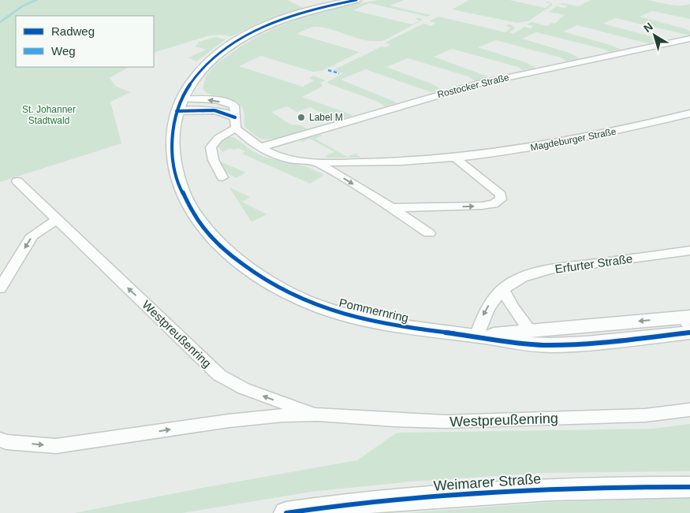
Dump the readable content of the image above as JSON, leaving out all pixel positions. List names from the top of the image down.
{
  "streets": {
    "street": [
      "Rostocker Straße",
      "Magdeburger Straße",
      "Erfurter Straße",
      "Pommernring",
      "Westpreußenring",
      "Weimarer Straße"
    ]
  },
  "crossings": [
    ["Rostocker Straße", "Magdeburger Straße"],
    ["Erfurter Straße", "Pommernring"]
  ],
  "parks": ["St. Johanner Stadtwald"],
  "places": ["Label M"],
  "legend": ["Radweg", "Weg"],
  "north": "top left"
}
